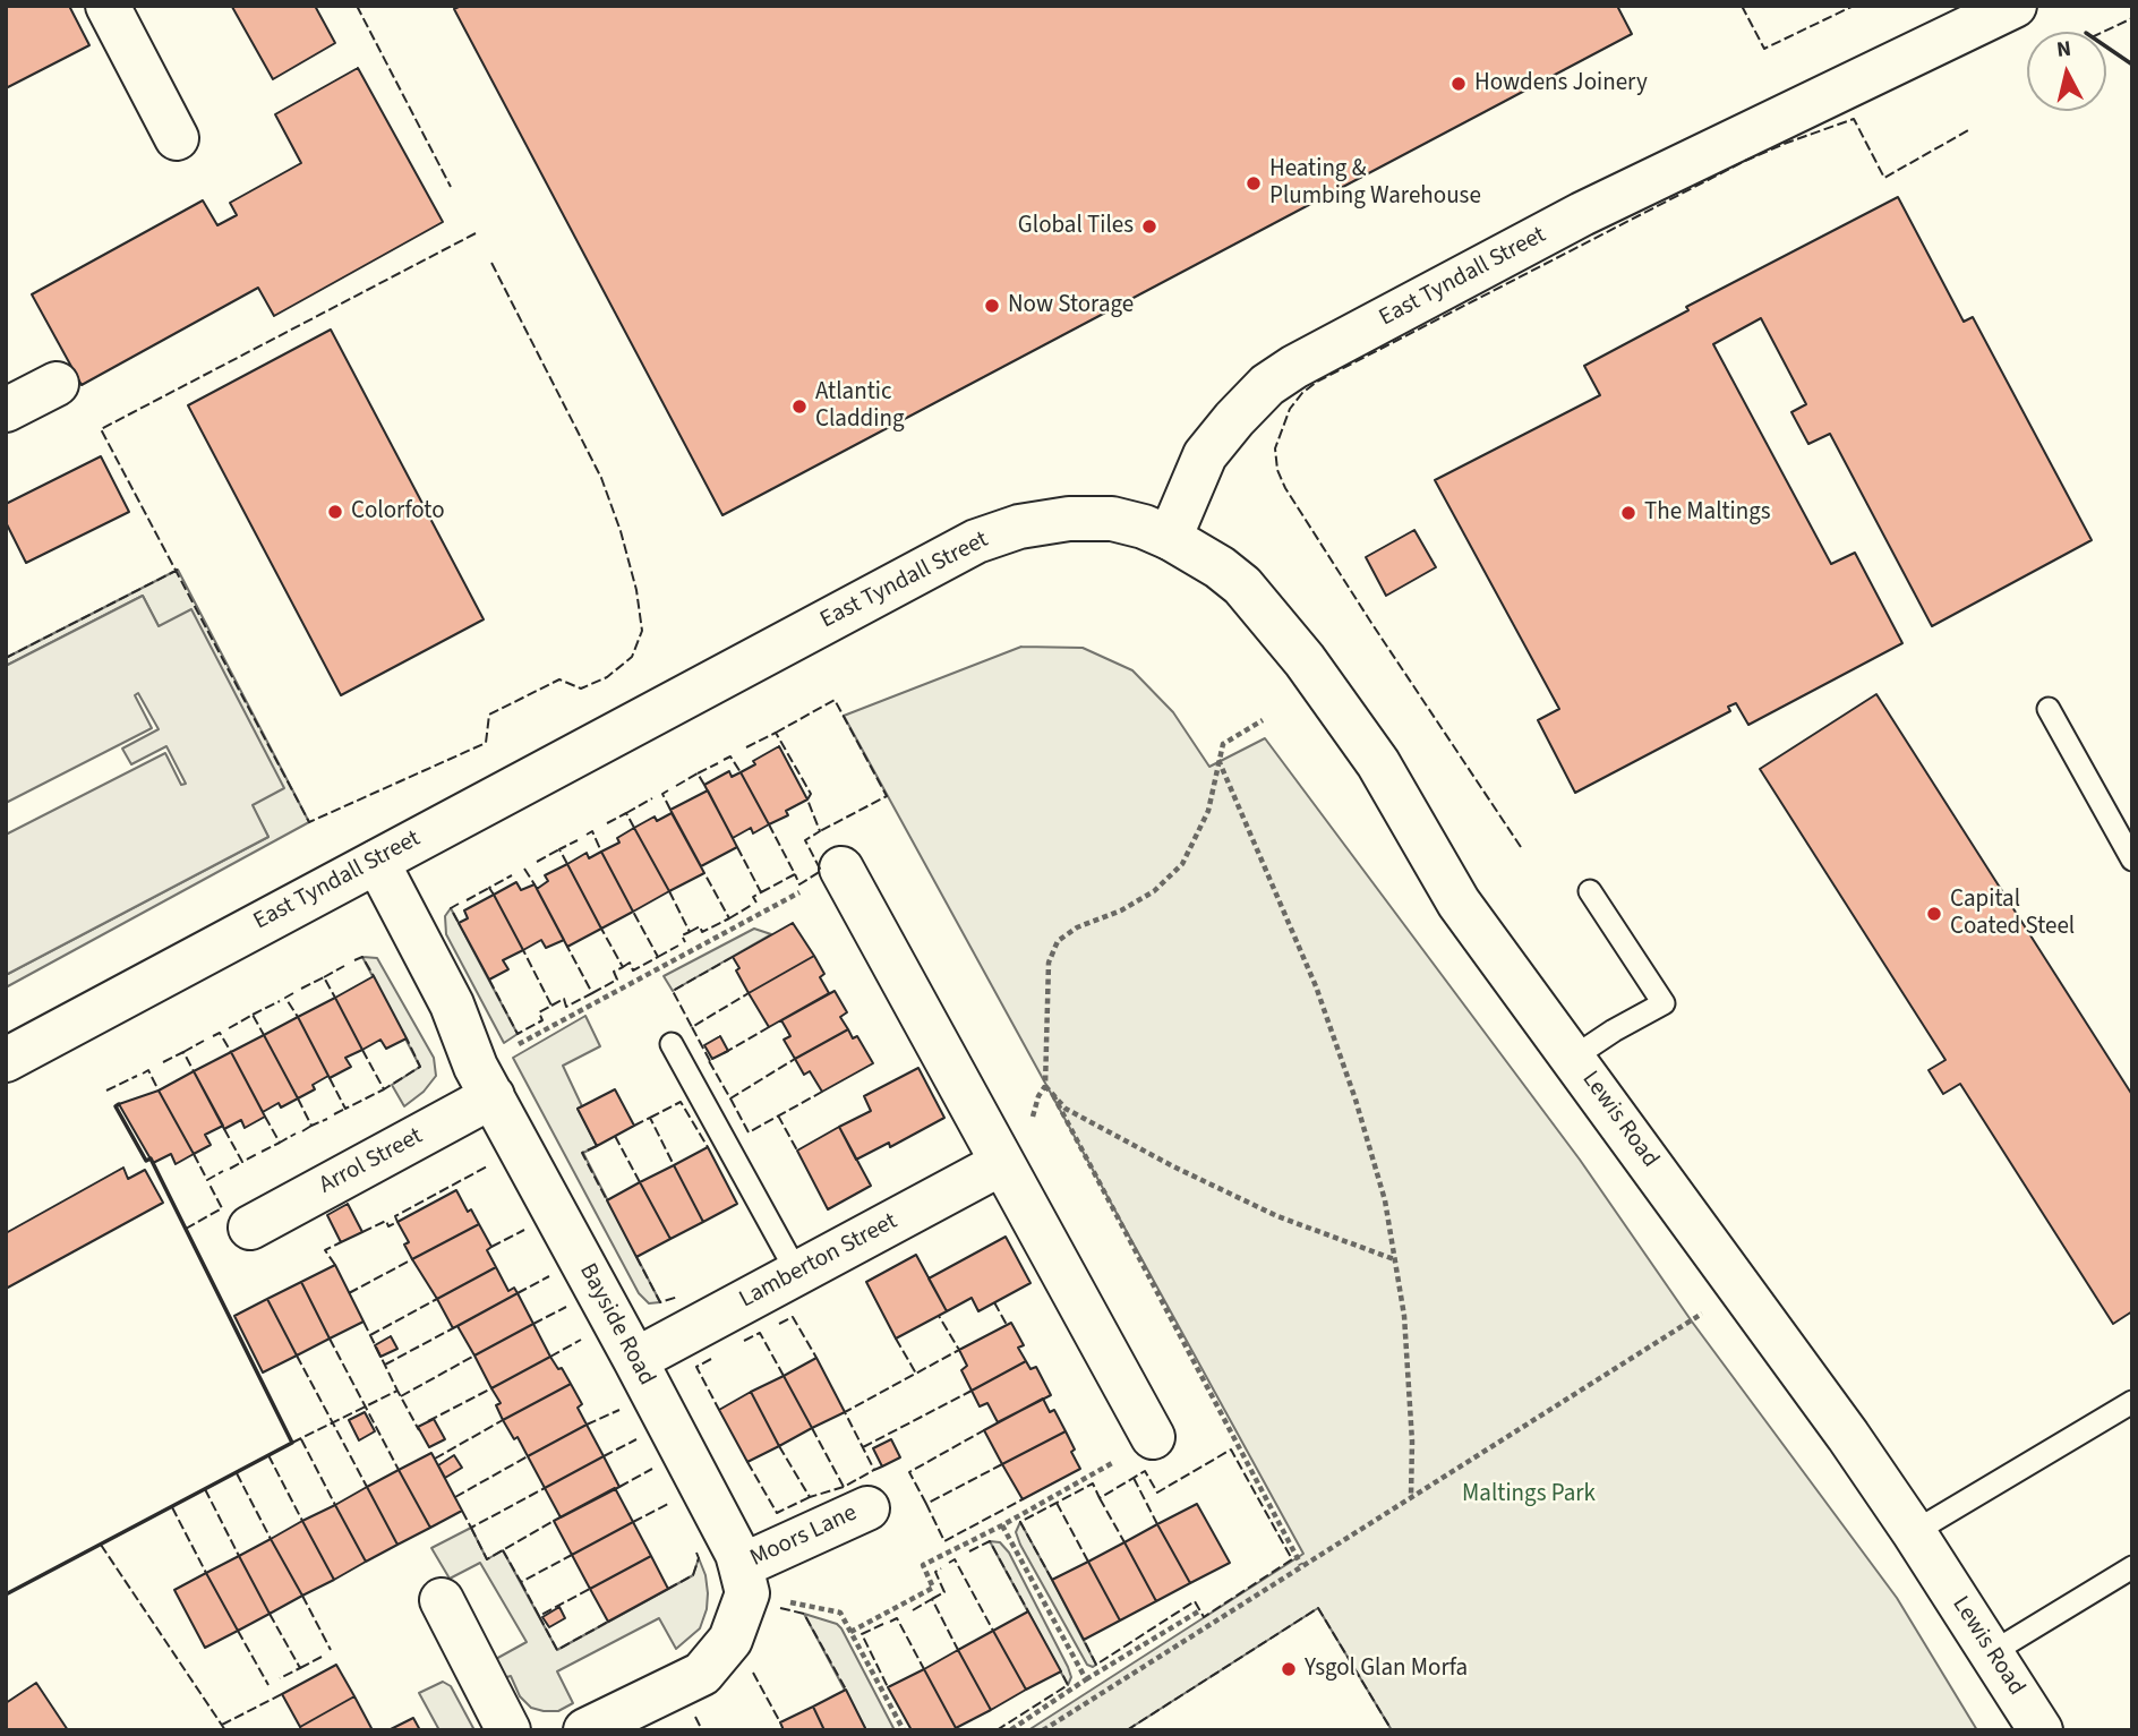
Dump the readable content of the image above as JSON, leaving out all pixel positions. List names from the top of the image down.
{
  "streets": {
    "street": [
      "East Tyndall Street",
      "Lewis Road",
      "Arrol Street",
      "Lamberton Street",
      "Bayside Road",
      "Moors Lane"
    ]
  },
  "crossings": [
    ["East Tyndall Street", "Lewis Road"],
    ["East Tyndall Street", "Bayside Road"],
    ["Arrol Street", "Bayside Road"],
    ["Lamberton Street", "Bayside Road"],
    ["Bayside Road", "Moors Lane"]
  ],
  "parks": ["Maltings Park"],
  "places": [
    "Howdens Joinery",
    "Heating & Plumbing Warehouse",
    "Global Tiles",
    "Now Storage",
    "Atlantic Cladding",
    "Colorfoto",
    "The Maltings",
    "Capital Coated Steel",
    "Ysgol Glan Morfa"
  ],
  "north": "top"
}
